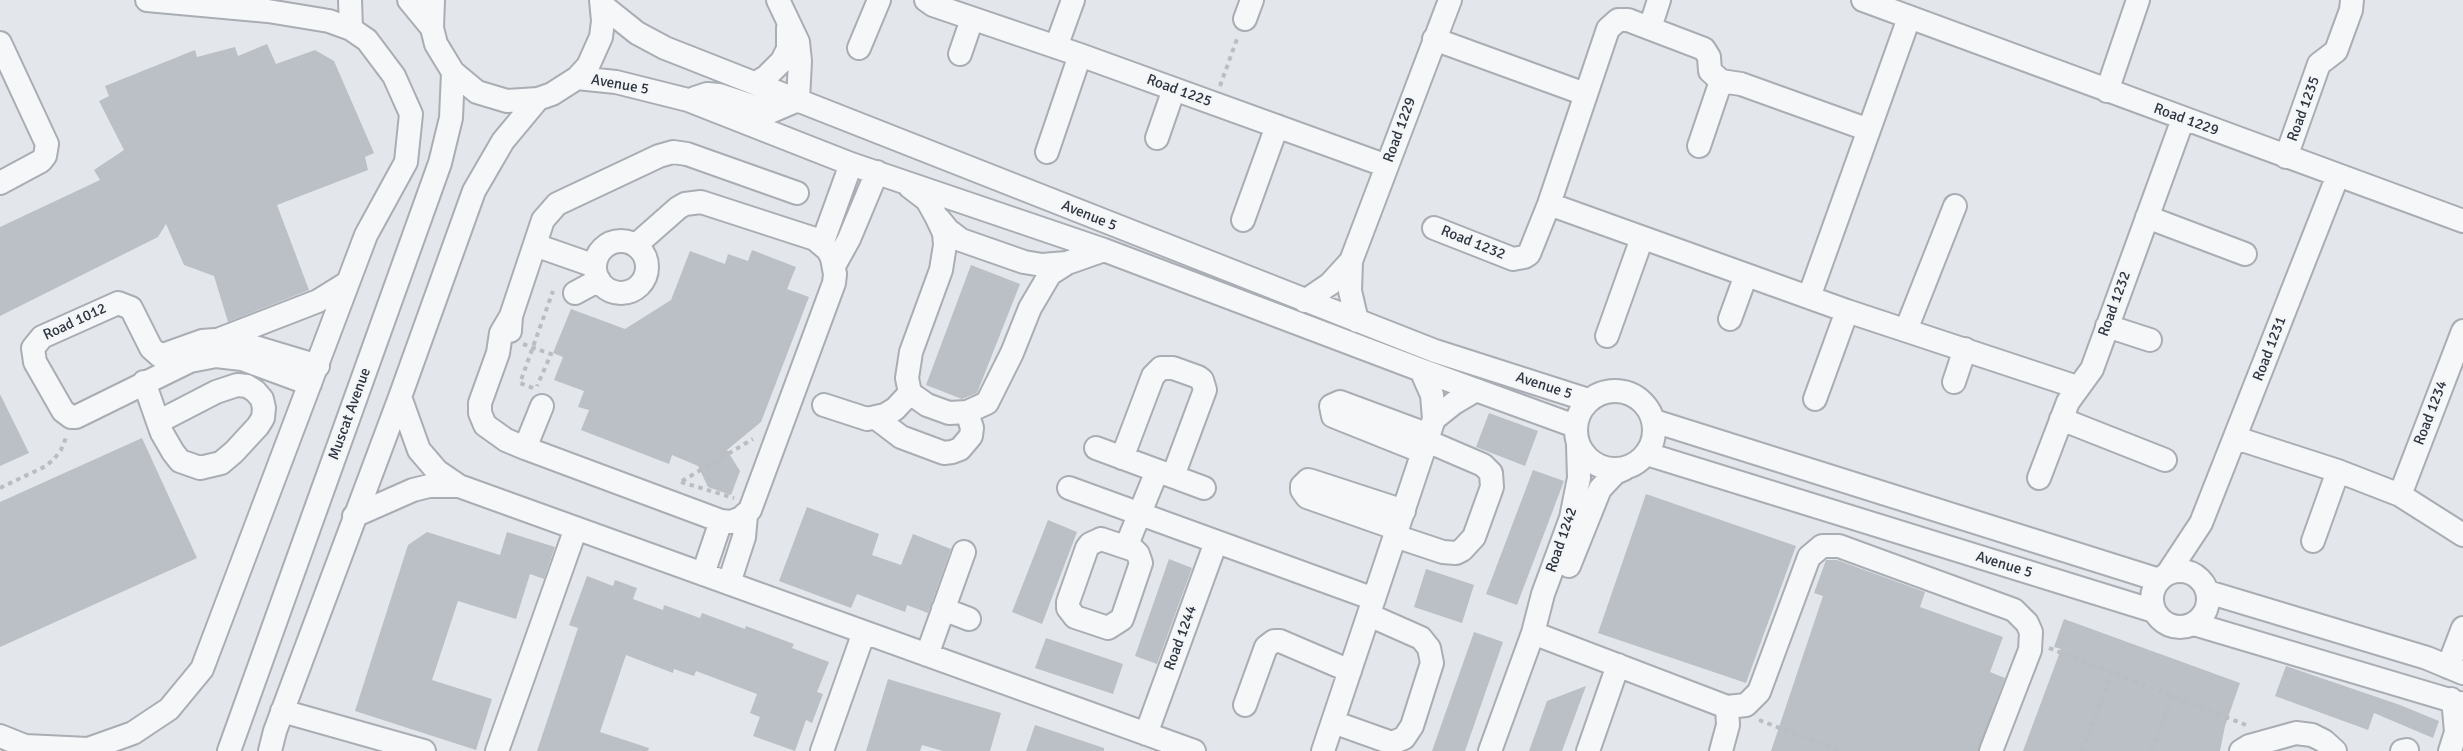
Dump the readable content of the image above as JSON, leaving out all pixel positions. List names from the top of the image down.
{
  "streets": {
    "street": [
      "Avenue 5",
      "Road 1225",
      "Road 1235",
      "Road 1229",
      "Road 1232",
      "Road 1012",
      "Road 1231",
      "Road 1234",
      "Muscat Avenue",
      "Road 1242",
      "Road 1244"
    ]
  },
  "crossings": [
    ["Avenue 5", "Road 1229"],
    ["Avenue 5", "Road 1231"],
    ["Avenue 5", "Road 1242"],
    ["Road 1225", "Road 1229"],
    ["Road 1235", "Road 1229"],
    ["Road 1229", "Road 1232"],
    ["Road 1229", "Road 1231"]
  ]
}
